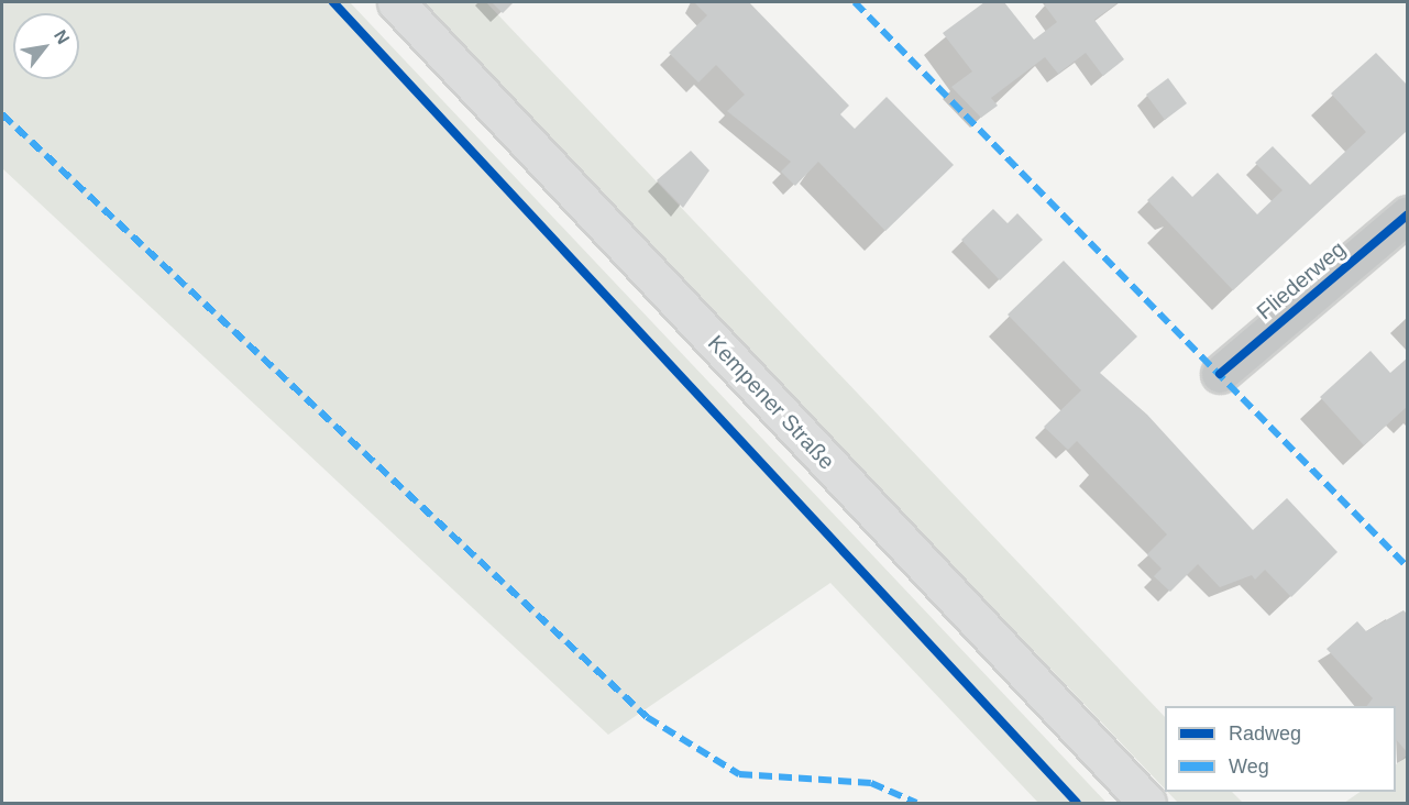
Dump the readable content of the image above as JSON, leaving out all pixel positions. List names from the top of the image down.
{
  "streets": {
    "main road": ["Kempener Straße"],
    "street": ["Fliederweg"]
  },
  "legend": ["Radweg", "Weg"],
  "north": "top right"
}
